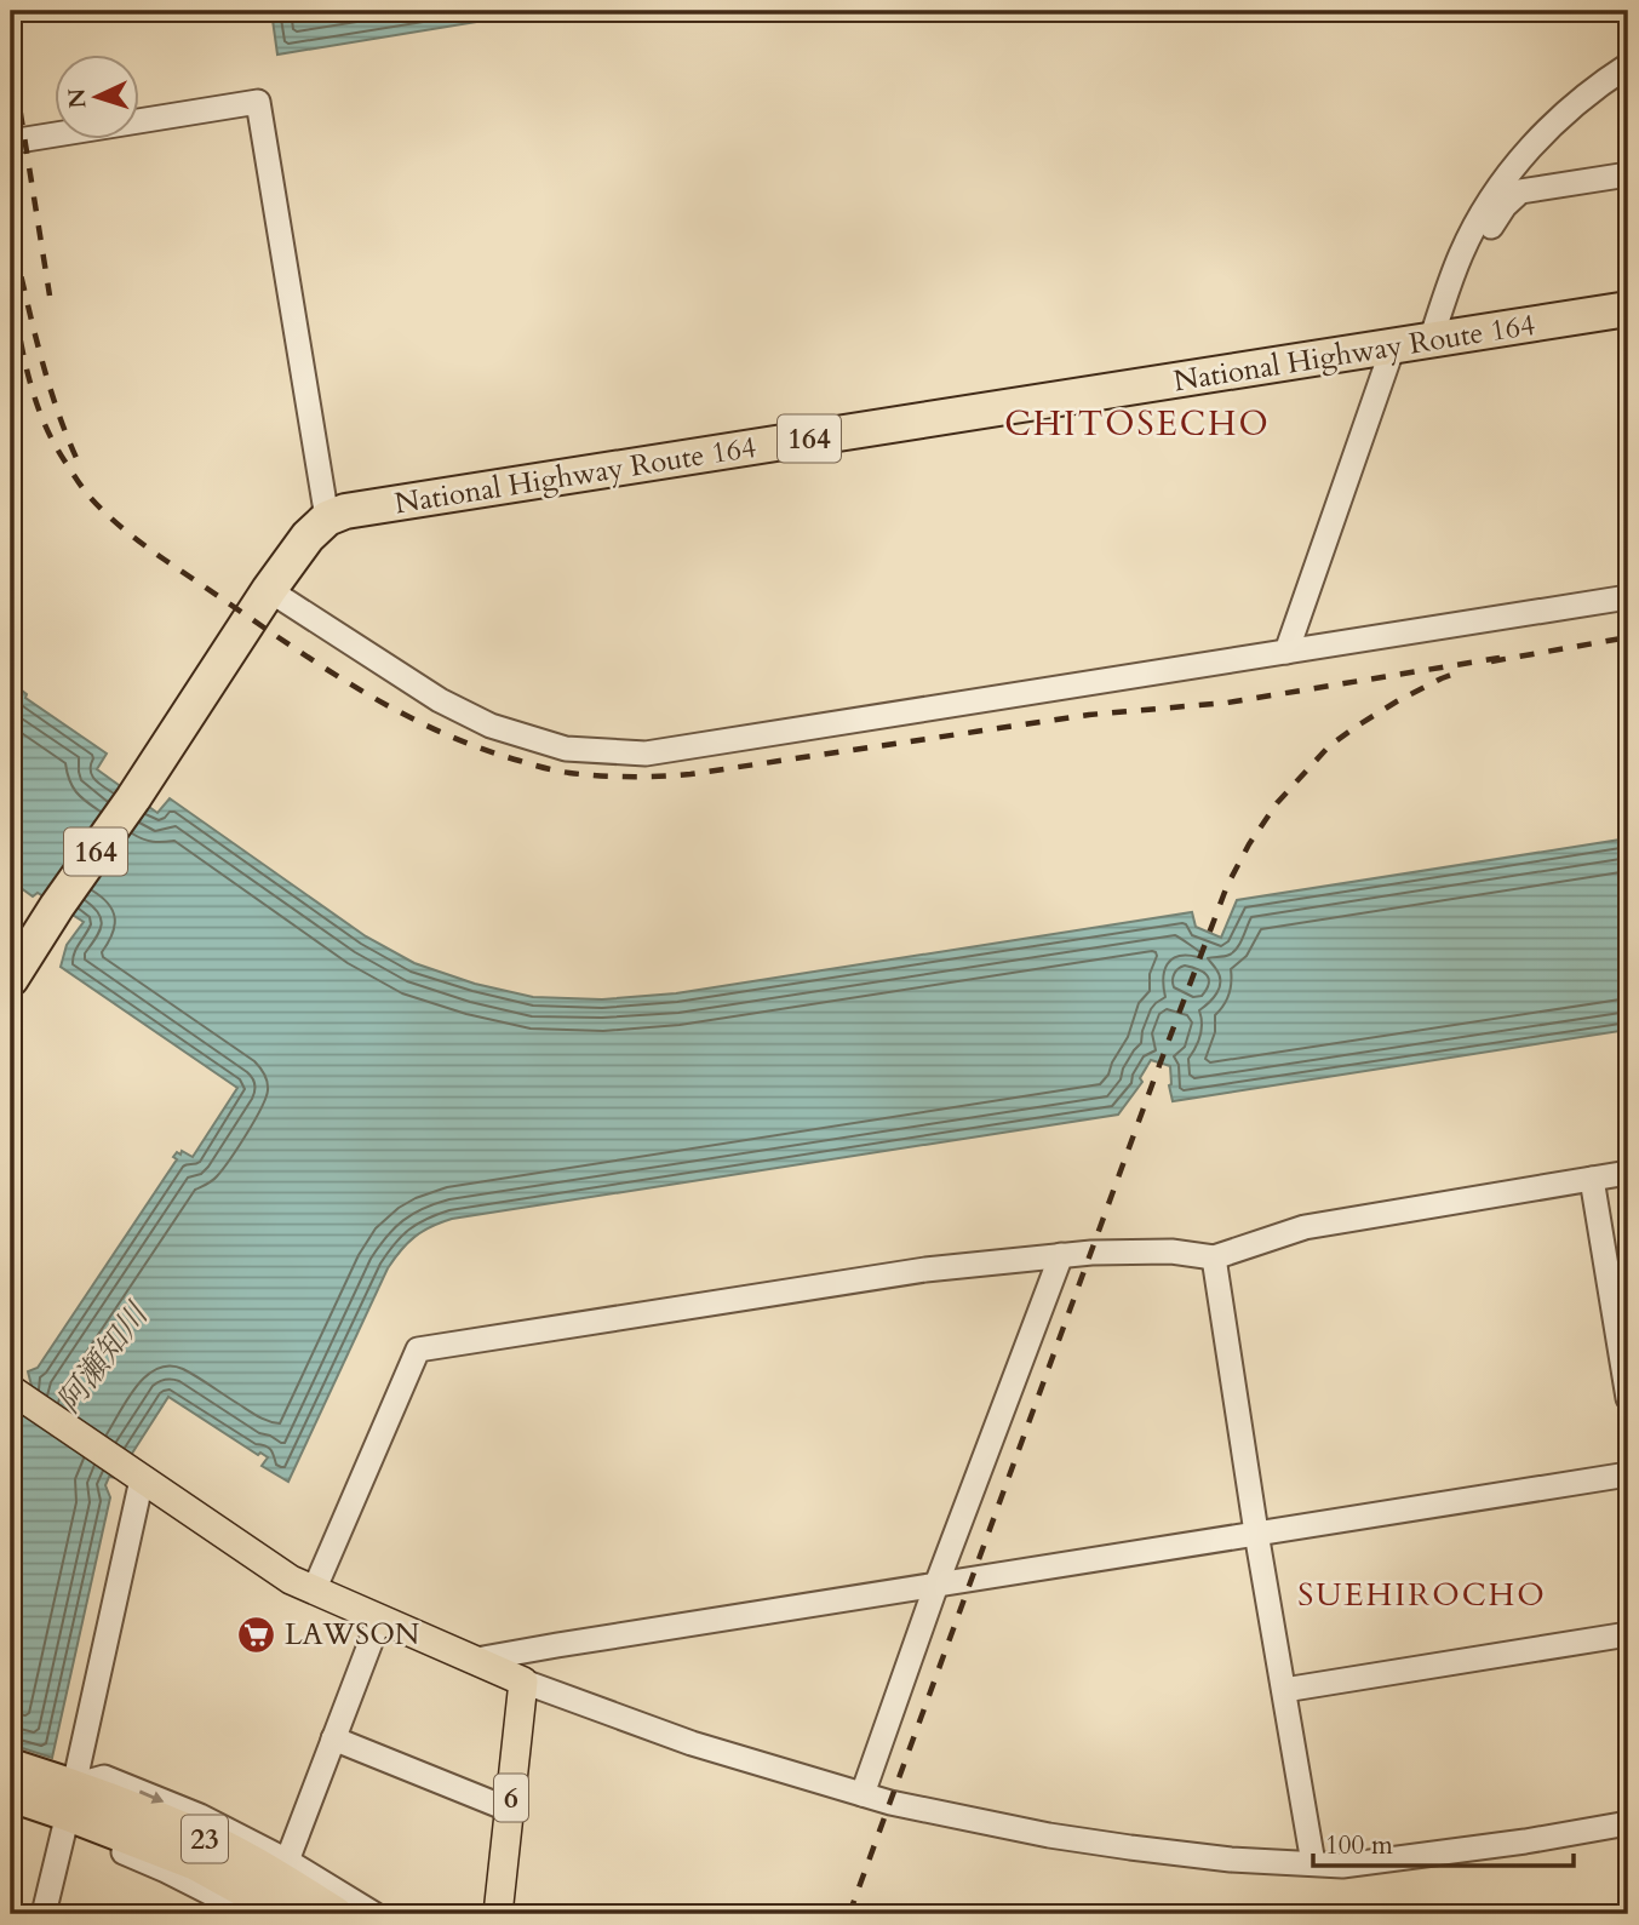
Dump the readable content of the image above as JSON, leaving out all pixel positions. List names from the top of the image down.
{
  "streets": {
    "highway": ["National Highway Route 164", "164", "23"],
    "main road": ["6"]
  },
  "crossings": [
    ["National Highway Route 164", "164"]
  ],
  "districts": ["CHITOSECHO", "SUEHIROCHO"],
  "water": ["阿瀬知川"],
  "places": {
    "supermarket": ["LAWSON"]
  },
  "scale_bar": "100 m",
  "north": "left"
}
